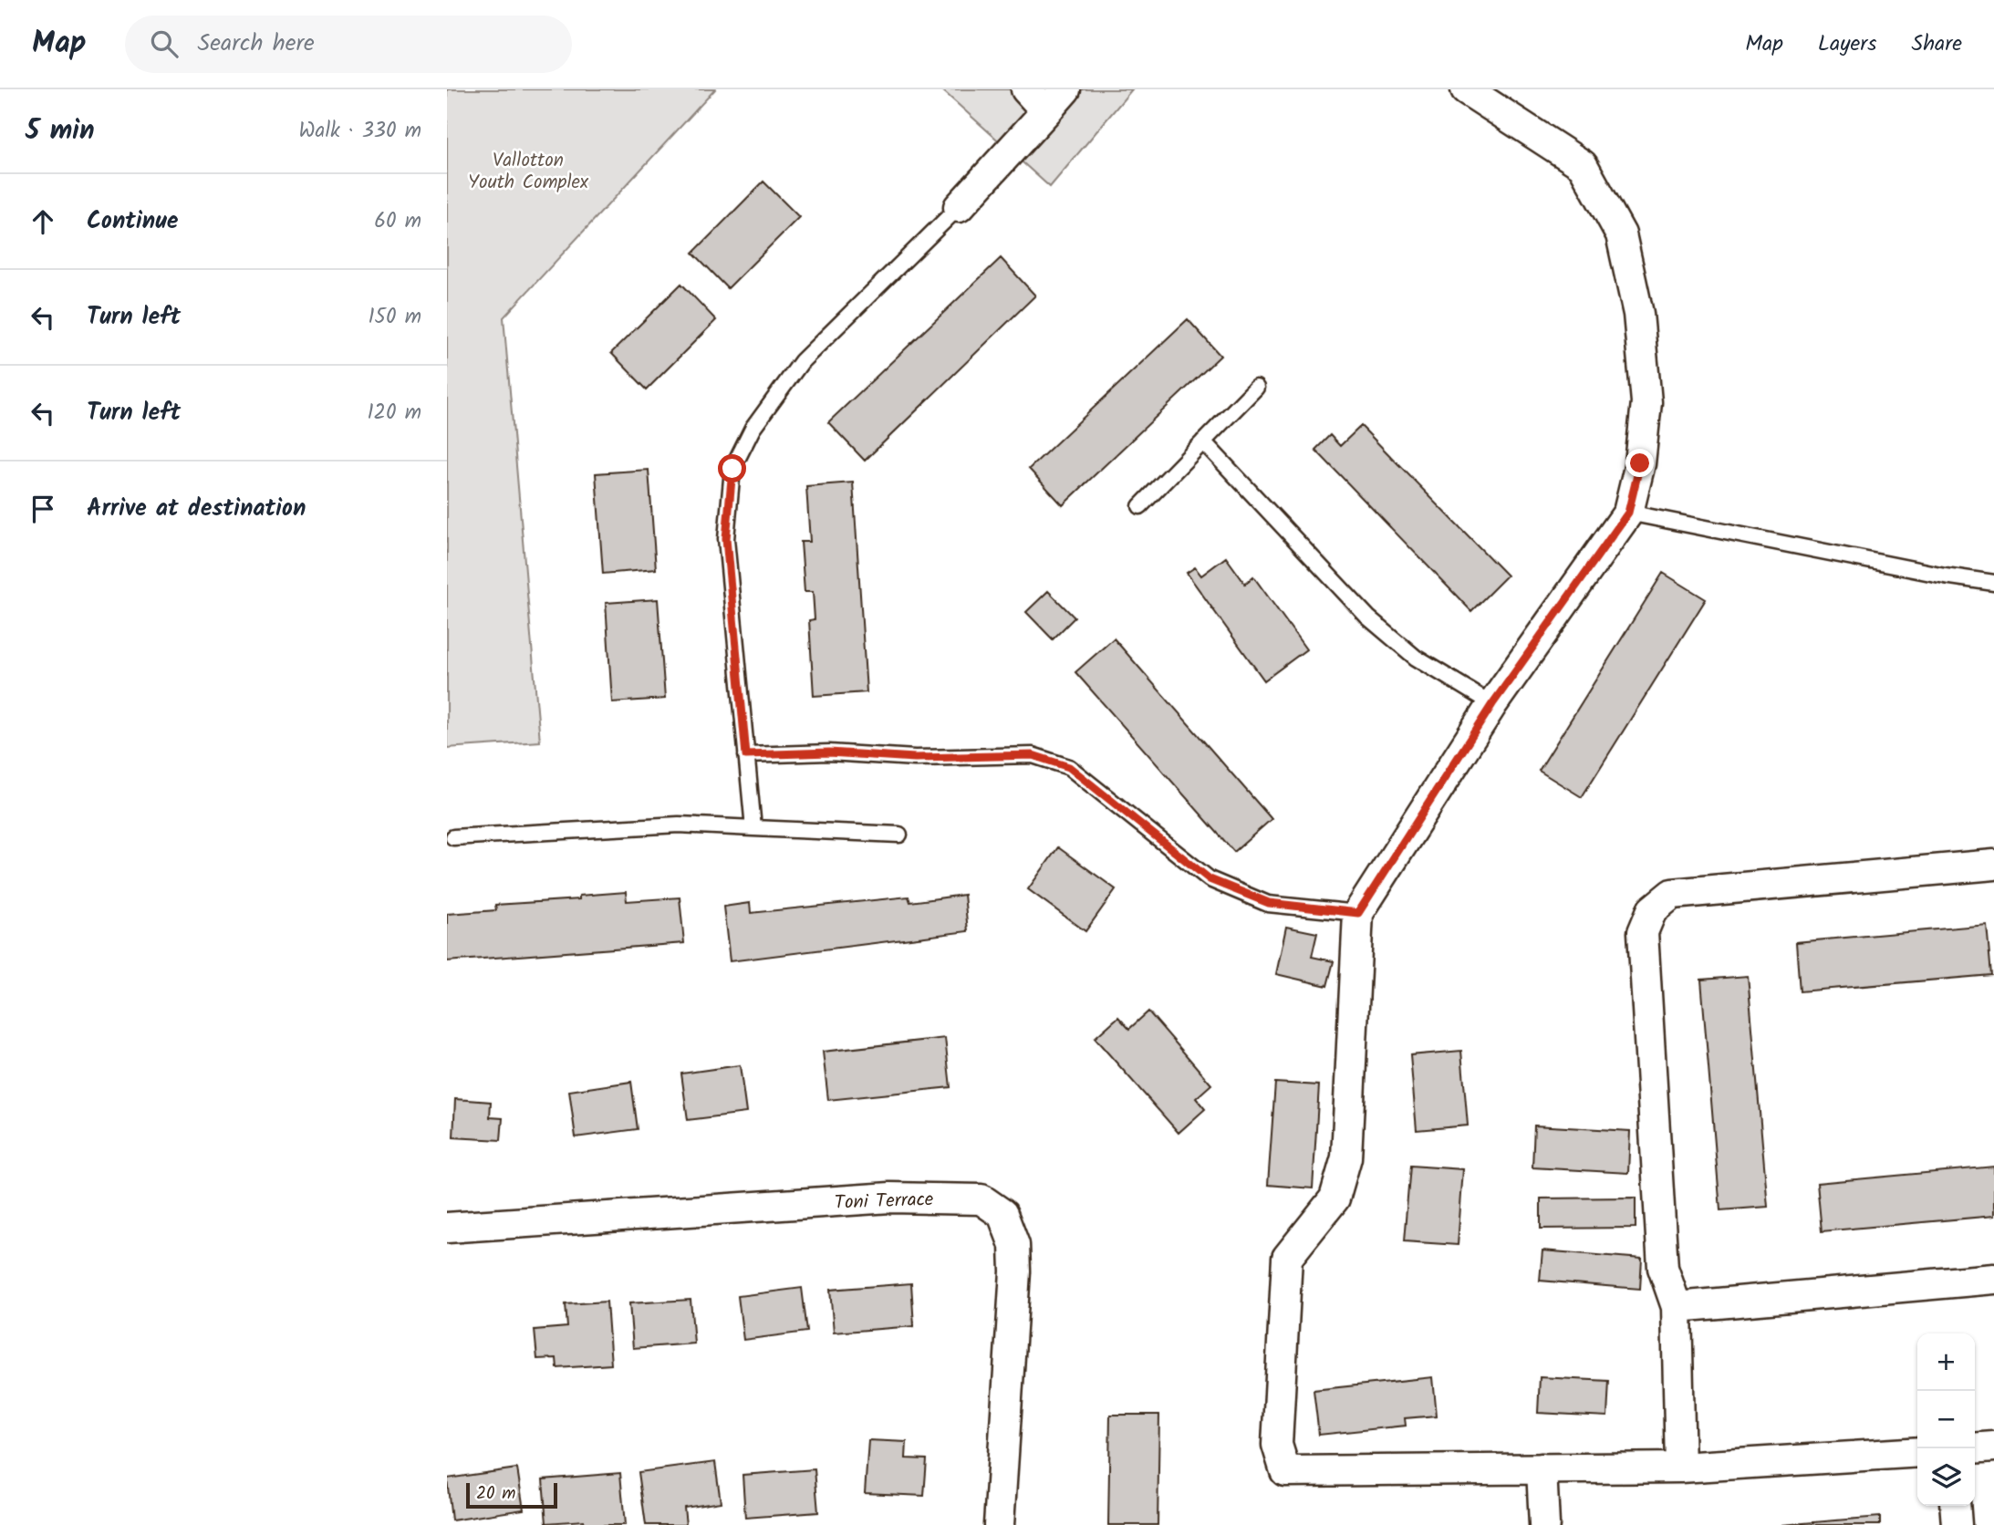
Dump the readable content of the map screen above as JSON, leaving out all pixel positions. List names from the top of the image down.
{
  "streets": {
    "street": ["Toni Terrace"]
  },
  "parks": ["Vallotton Youth Complex"],
  "scale_bar": "20 m",
  "page": {
    "header": "Map",
    "search": "Search here",
    "nav": ["Map", "Layers", "Share"],
    "heading": ["5 min", "Walk · 330 m"],
    "list": [
      ["Continue", "60 m"],
      ["Turn left", "150 m"],
      ["Turn left", "120 m"],
      "Arrive at destination"
    ],
    "map_buttons": ["+", "−"],
    "scale": "20 m"
  }
}
